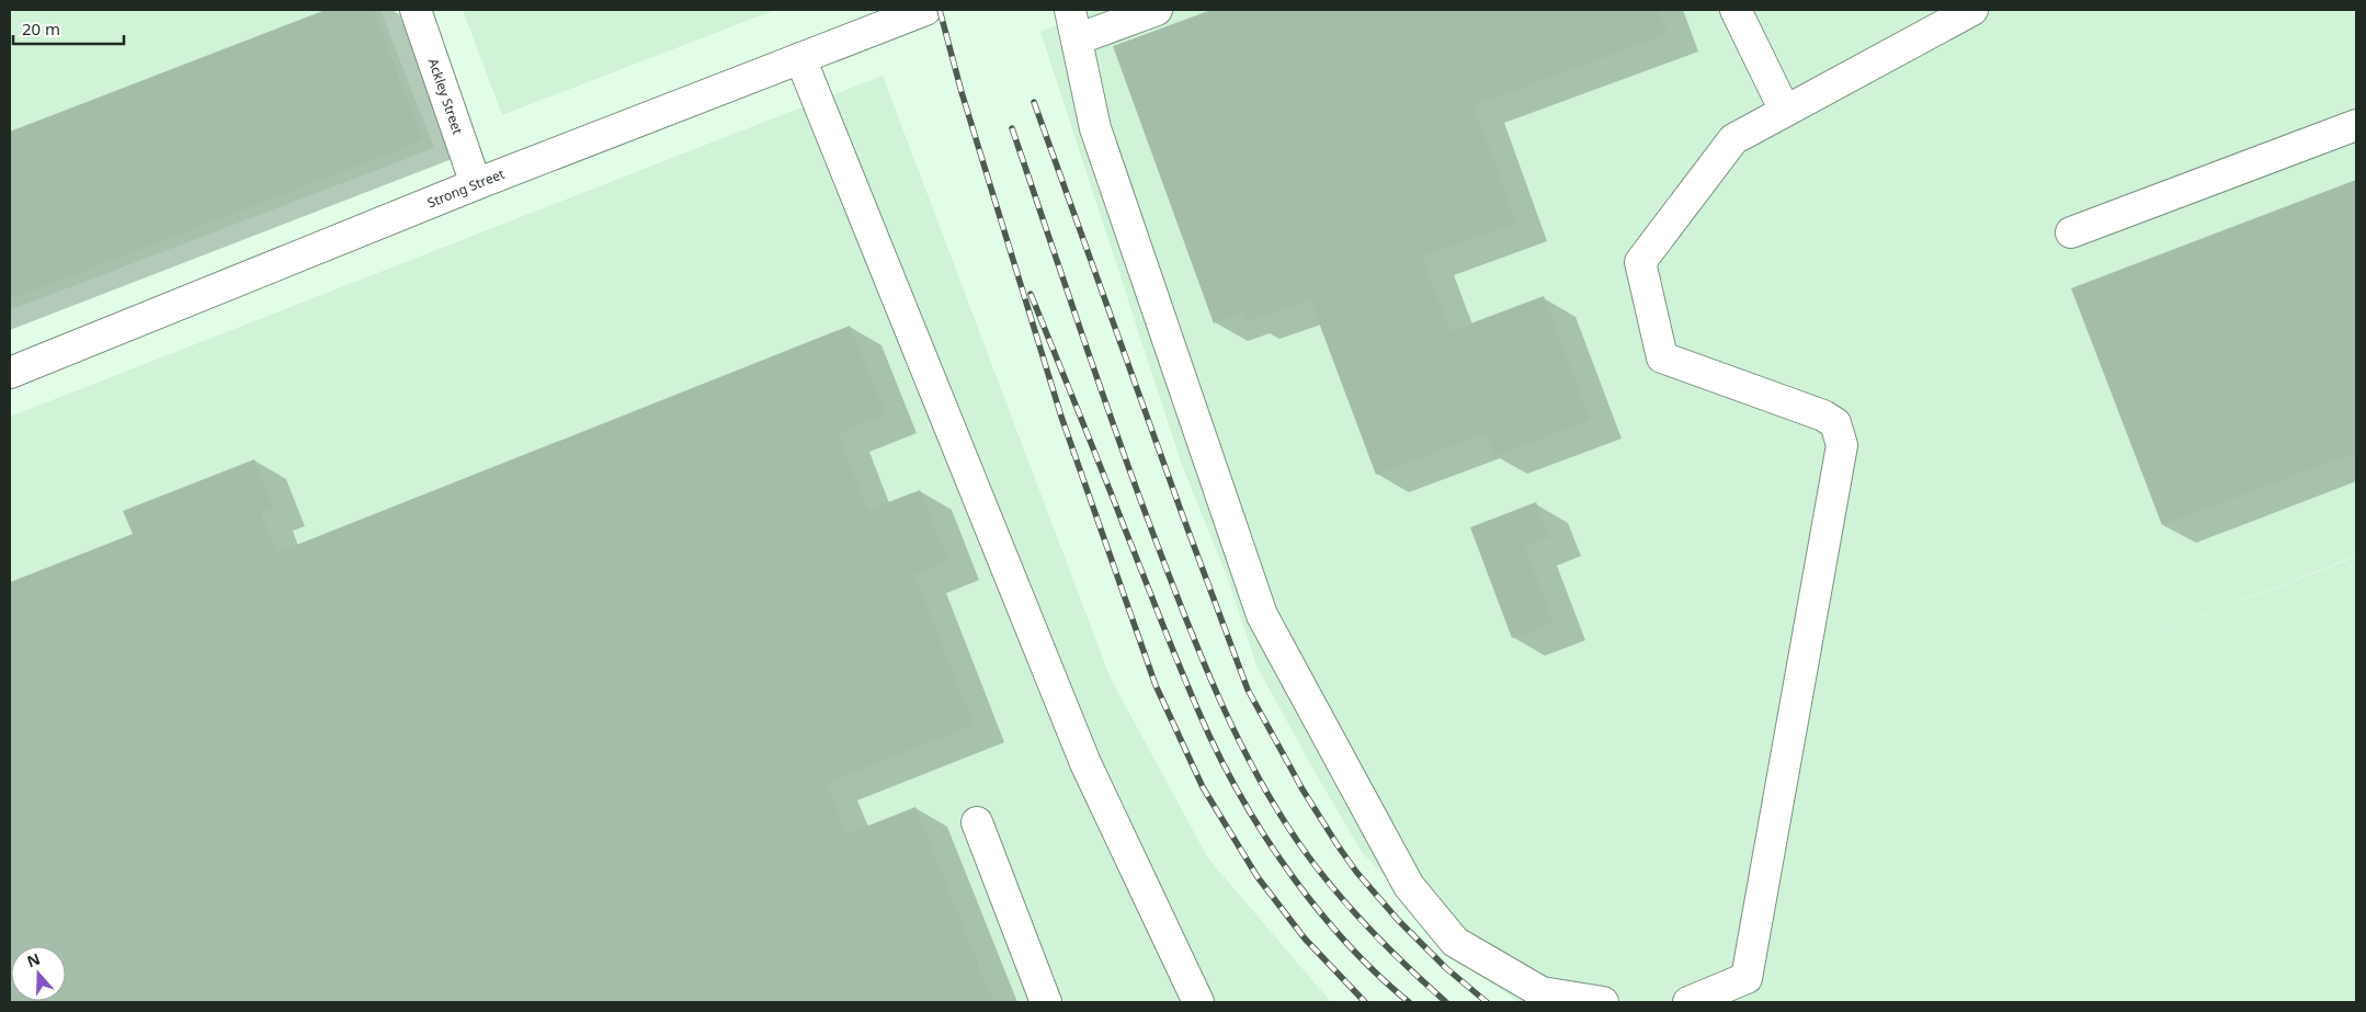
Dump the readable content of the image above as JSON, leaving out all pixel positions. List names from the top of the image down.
{
  "streets": {
    "street": ["Ackley Street", "Strong Street"]
  },
  "crossings": [
    ["Ackley Street", "Strong Street"]
  ],
  "scale_bar": "20 m",
  "north": "top"
}
